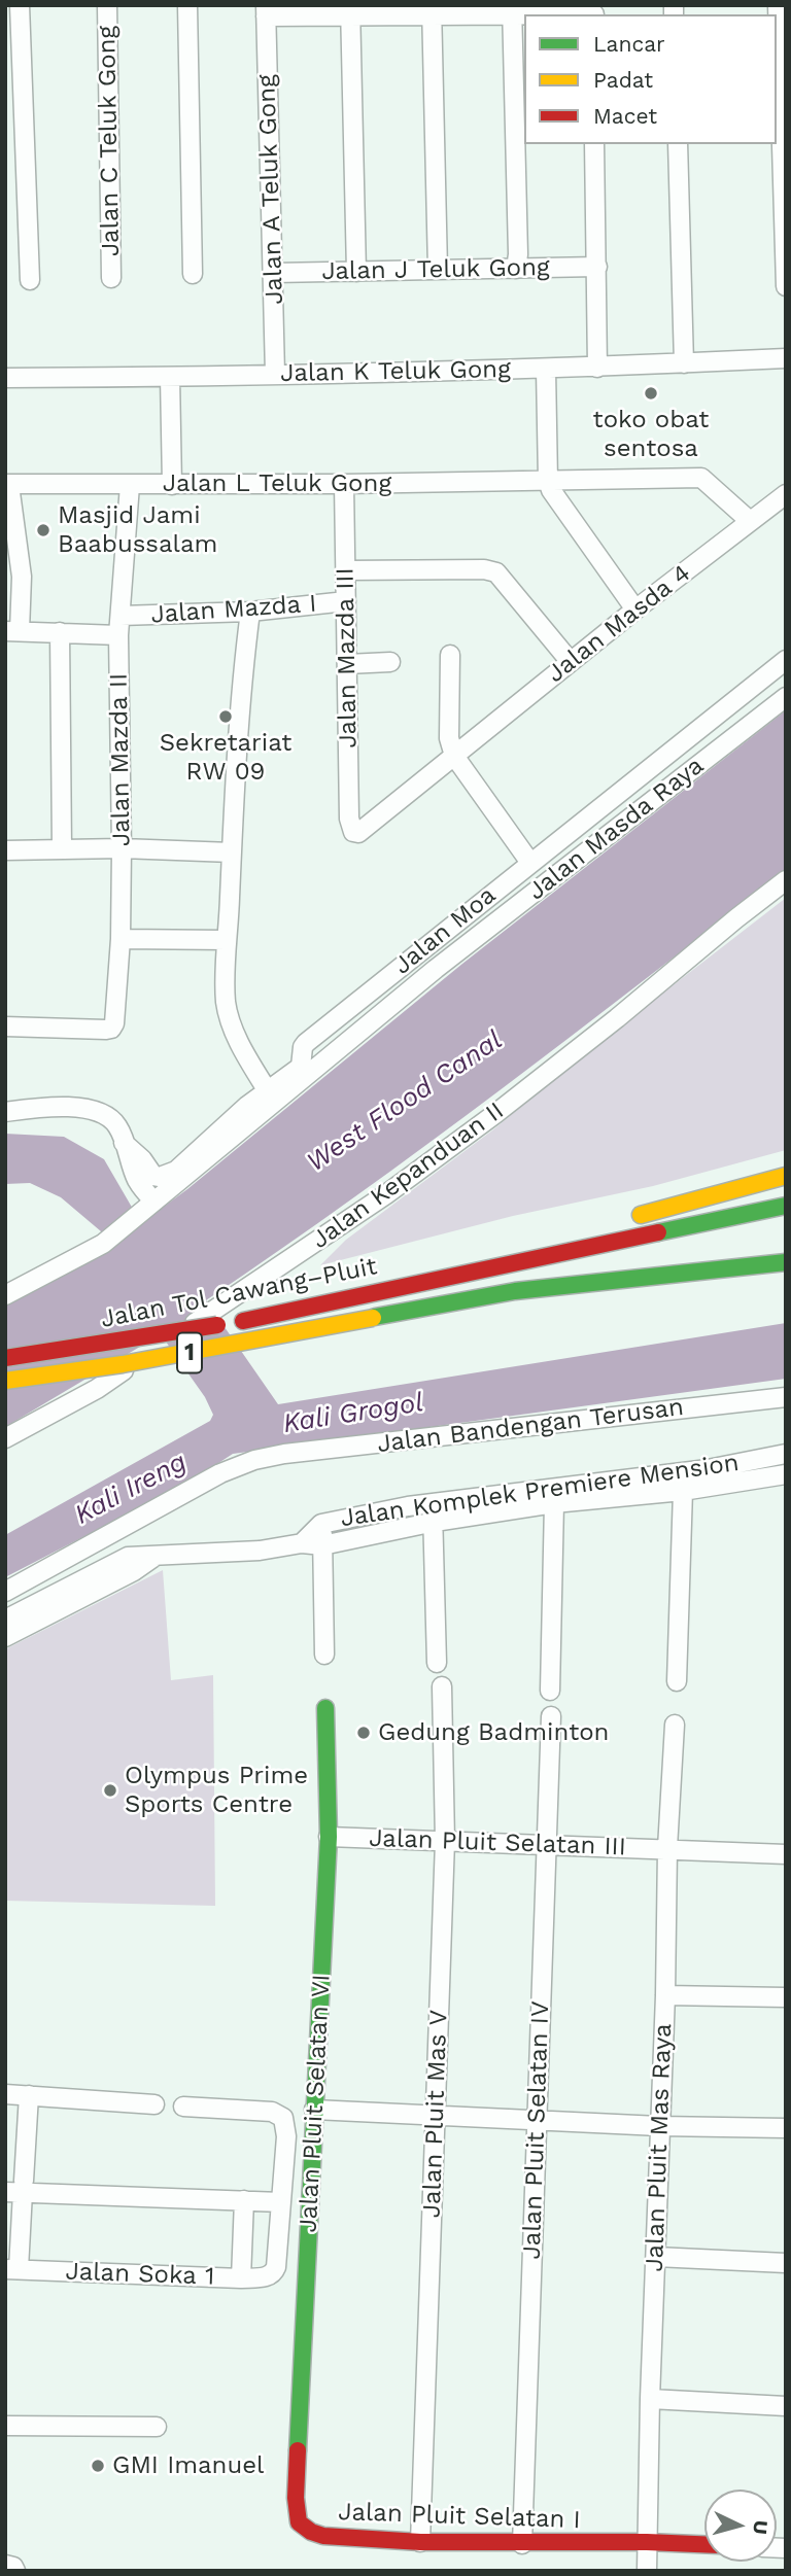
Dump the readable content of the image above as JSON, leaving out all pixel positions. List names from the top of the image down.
{
  "streets": {
    "main road": [
      "Jalan Tol Cawang–Pluit",
      "1",
      "Jalan Pluit Selatan VI",
      "Jalan Pluit Selatan I"
    ],
    "street": [
      "Jalan C Teluk Gong",
      "Jalan A Teluk Gong",
      "Jalan J Teluk Gong",
      "Jalan K Teluk Gong",
      "Jalan L Teluk Gong",
      "Jalan Mazda I",
      "Jalan Masda 4",
      "Jalan Mazda III",
      "Jalan Mazda II",
      "Jalan Masda Raya",
      "Jalan Moa",
      "Jalan Kepanduan II",
      "Jalan Bandengan Terusan",
      "Jalan Komplek Premiere Mension",
      "Jalan Pluit Selatan III",
      "Jalan Pluit Mas V",
      "Jalan Pluit Selatan IV",
      "Jalan Pluit Mas Raya",
      "Jalan Soka 1"
    ]
  },
  "crossings": [
    ["Jalan A Teluk Gong", "Jalan J Teluk Gong"],
    ["Jalan A Teluk Gong", "Jalan K Teluk Gong"],
    ["Jalan L Teluk Gong", "Jalan Masda 4"],
    ["Jalan L Teluk Gong", "Jalan Mazda III"],
    ["Jalan L Teluk Gong", "Jalan Mazda II"],
    ["Jalan Mazda I", "Jalan Mazda III"],
    ["Jalan Mazda I", "Jalan Mazda II"],
    ["Jalan Masda 4", "Jalan Mazda III"],
    ["Jalan Pluit Selatan III", "Jalan Pluit Selatan VI"],
    ["Jalan Pluit Selatan III", "Jalan Pluit Mas V"],
    ["Jalan Pluit Selatan III", "Jalan Pluit Selatan IV"],
    ["Jalan Pluit Selatan III", "Jalan Pluit Mas Raya"],
    ["Jalan Pluit Selatan VI", "Jalan Pluit Selatan I"],
    ["Jalan Pluit Mas V", "Jalan Pluit Selatan I"],
    ["Jalan Pluit Selatan IV", "Jalan Pluit Selatan I"],
    ["Jalan Pluit Mas Raya", "Jalan Pluit Selatan I"]
  ],
  "water": ["West Flood Canal", "Kali Grogol", "Kali Ireng"],
  "places": [
    "toko obat sentosa",
    "Masjid Jami Baabussalam",
    "Sekretariat RW 09",
    "Gedung Badminton",
    "Olympus Prime Sports Centre",
    "GMI Imanuel"
  ],
  "legend": ["Lancar", "Padat", "Macet"],
  "north": "right"
}
